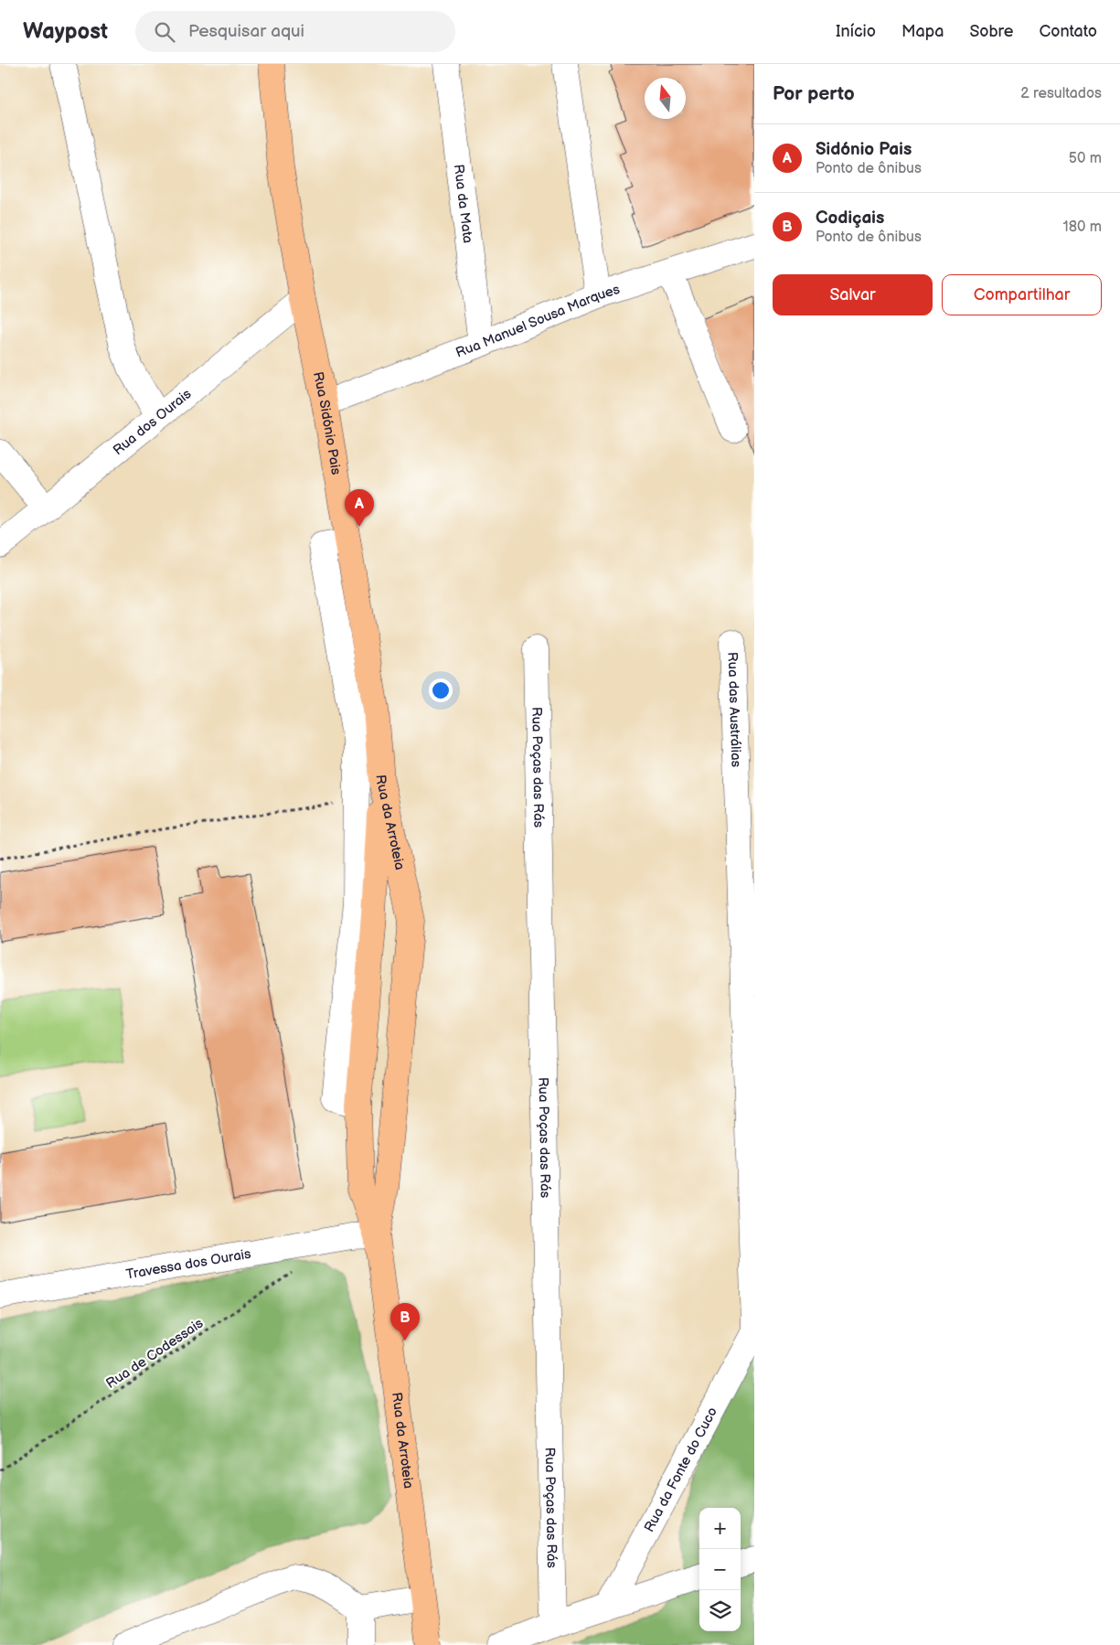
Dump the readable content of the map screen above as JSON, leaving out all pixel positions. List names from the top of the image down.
{
  "streets": {
    "main road": ["Rua Sidónio Pais", "Rua da Arroteia"],
    "street": [
      "Rua da Mata",
      "Rua Manuel Sousa Marques",
      "Rua dos Ourais",
      "Rua das Austrálias",
      "Rua Poças das Rás",
      "Travessa dos Ourais",
      "Rua da Fonte do Cuco"
    ],
    "path": ["Rua de Codessais"]
  },
  "crossings": [
    ["Rua da Mata", "Rua Manuel Sousa Marques"],
    ["Rua Manuel Sousa Marques", "Rua Sidónio Pais"],
    ["Rua dos Ourais", "Rua Sidónio Pais"],
    ["Rua Sidónio Pais", "Rua da Arroteia"],
    ["Rua da Arroteia", "Travessa dos Ourais"],
    ["Travessa dos Ourais", "Rua de Codessais"]
  ],
  "north": "top",
  "page": {
    "header": "Waypost",
    "search": "Pesquisar aqui",
    "nav": [
      "Início",
      "Mapa",
      "Sobre",
      "Contato"
    ],
    "heading": ["Por perto", "2 resultados"],
    "list": [
      {
        "mark": "A",
        "name": "Sidónio Pais",
        "note": "Ponto de ônibus",
        "value": "50 m"
      },
      {
        "mark": "B",
        "name": "Codiçais",
        "note": "Ponto de ônibus",
        "value": "180 m"
      }
    ],
    "buttons": ["Salvar", "Compartilhar"],
    "pins": ["A", "B"],
    "map_buttons": ["+", "−"]
  }
}
